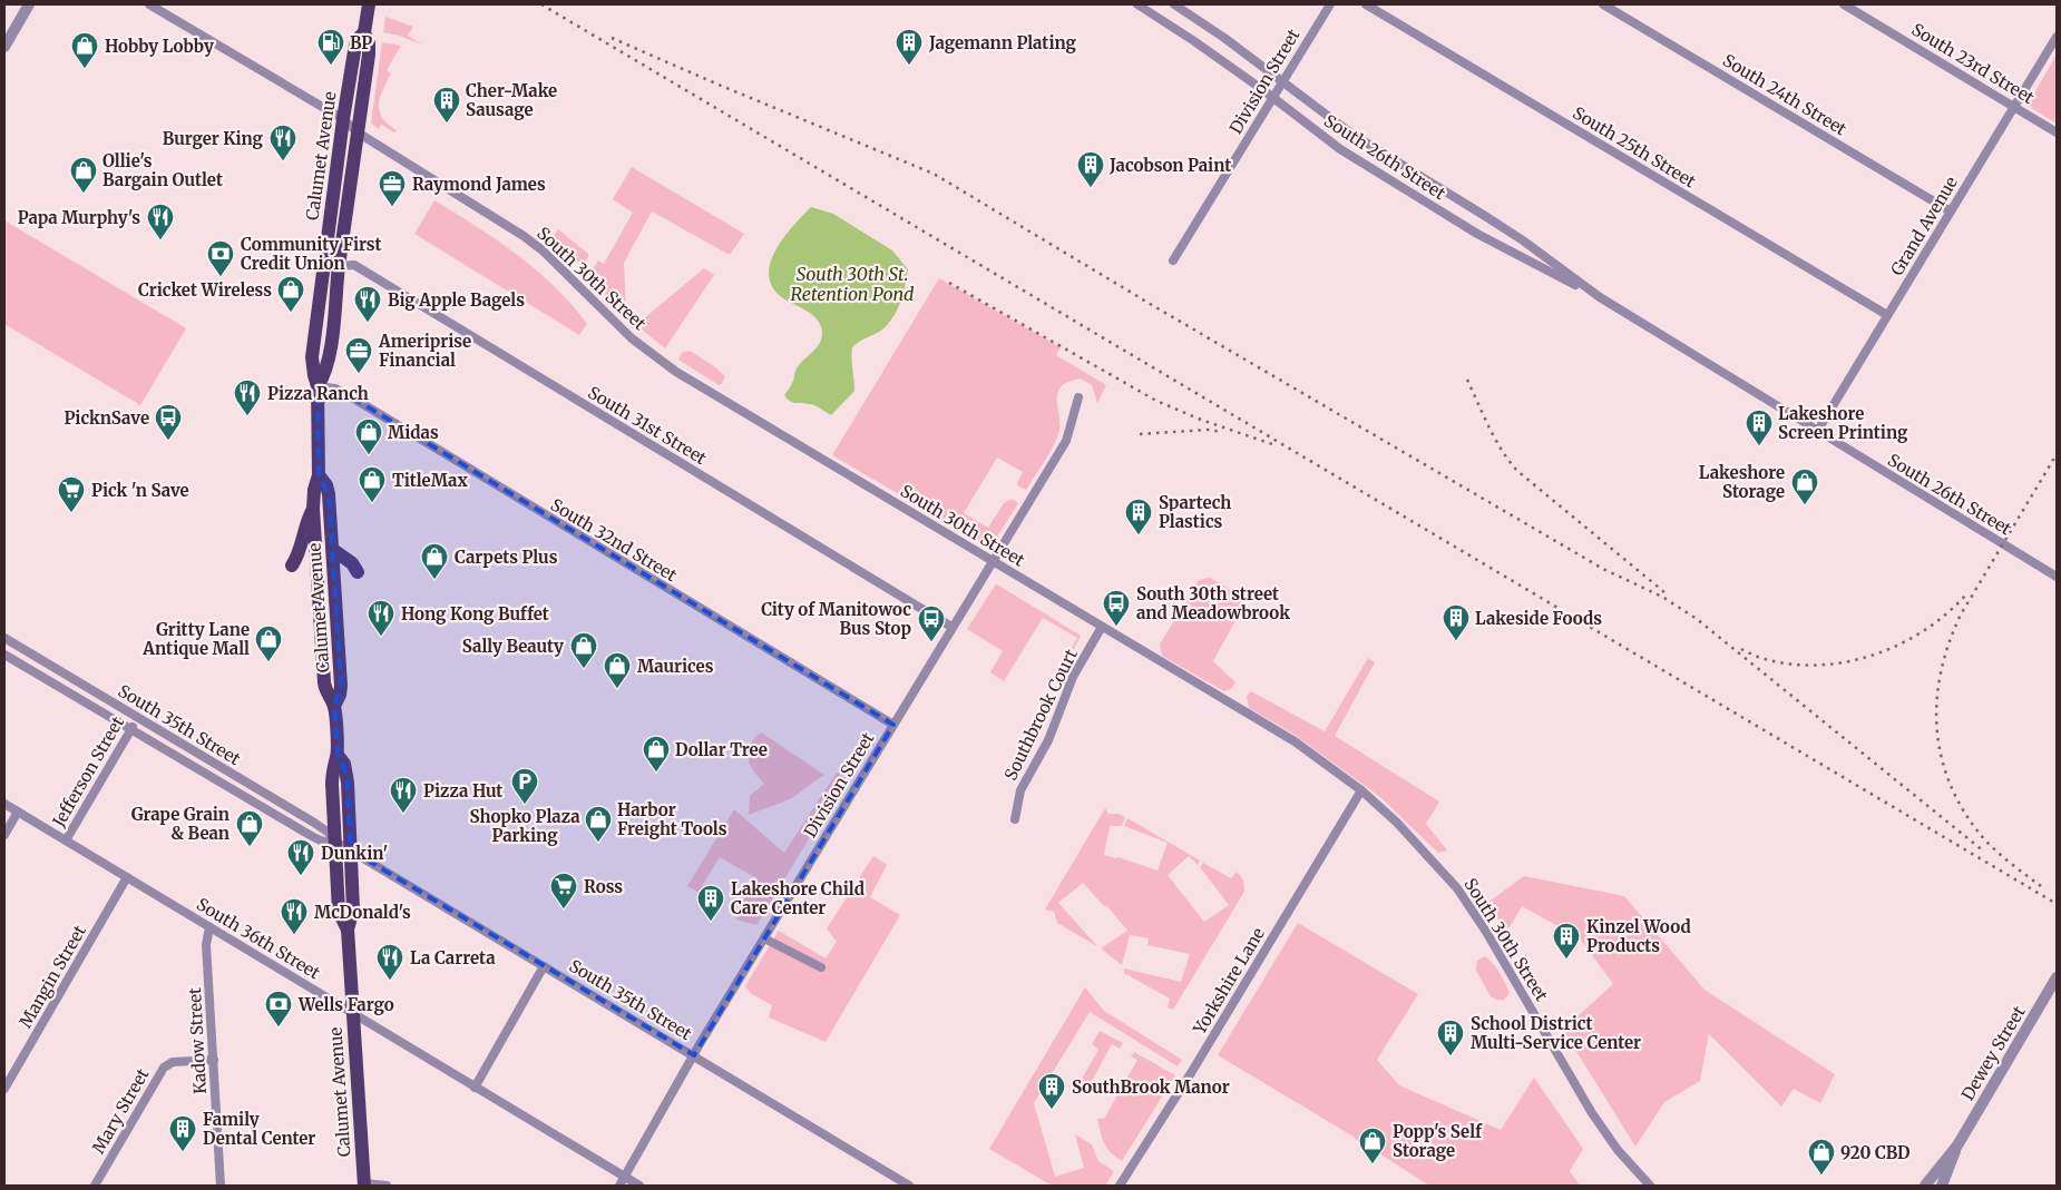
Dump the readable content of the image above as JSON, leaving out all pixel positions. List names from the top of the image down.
{
  "streets": {
    "main road": ["Calumet Avenue"],
    "street": [
      "South 23rd Street",
      "Division Street",
      "South 24th Street",
      "South 25th Street",
      "South 26th Street",
      "Grand Avenue",
      "South 30th Street",
      "South 31st Street",
      "South 32nd Street",
      "Southbrook Court",
      "South 35th Street",
      "Jefferson Street",
      "South 36th Street",
      "Mangin Street",
      "Yorkshire Lane",
      "Kadow Street",
      "Dewey Street",
      "Mary Street"
    ]
  },
  "crossings": [
    ["South 23rd Street", "Grand Avenue"],
    ["Division Street", "South 26th Street"],
    ["Division Street", "South 30th Street"],
    ["Division Street", "South 31st Street"],
    ["Division Street", "South 32nd Street"],
    ["Division Street", "South 35th Street"],
    ["Division Street", "South 36th Street"],
    ["South 24th Street", "Grand Avenue"],
    ["South 25th Street", "Grand Avenue"],
    ["Calumet Avenue", "South 30th Street"],
    ["Calumet Avenue", "South 31st Street"],
    ["Calumet Avenue", "South 32nd Street"],
    ["Calumet Avenue", "South 35th Street"],
    ["Calumet Avenue", "South 36th Street"],
    ["South 26th Street", "Grand Avenue"],
    ["South 30th Street", "Southbrook Court"],
    ["South 30th Street", "Yorkshire Lane"],
    ["South 35th Street", "Jefferson Street"],
    ["Jefferson Street", "South 36th Street"],
    ["South 36th Street", "Mangin Street"],
    ["South 36th Street", "Kadow Street"],
    ["Kadow Street", "Mary Street"]
  ],
  "water": ["South 30th St. Retention Pond"],
  "places": {
    "fuel station": ["BP"],
    "building": [
      "Jagemann Plating",
      "Cher-Make Sausage",
      "Jacobson Paint",
      "Lakeshore Screen Printing",
      "Spartech Plastics",
      "Lakeside Foods",
      "Lakeshore Child Care Center",
      "Kinzel Wood Products",
      "School District Multi-Service Center",
      "SouthBrook Manor",
      "Family Dental Center"
    ],
    "shop": [
      "Hobby Lobby",
      "Ollie's Bargain Outlet",
      "Cricket Wireless",
      "Midas",
      "TitleMax",
      "Lakeshore Storage",
      "Carpets Plus",
      "Gritty Lane Antique Mall",
      "Sally Beauty",
      "Maurices",
      "Dollar Tree",
      "Harbor Freight Tools",
      "Grape Grain & Bean",
      "Popp's Self Storage",
      "920 CBD"
    ],
    "restaurant": [
      "Burger King",
      "Papa Murphy's",
      "Big Apple Bagels",
      "Pizza Ranch",
      "Hong Kong Buffet",
      "Pizza Hut",
      "Dunkin'",
      "McDonald's",
      "La Carreta"
    ],
    "office": ["Raymond James", "Ameriprise Financial"],
    "bank": ["Community First Credit Union", "Wells Fargo"],
    "bus stop": ["PicknSave", "South 30th street and Meadowbrook", "City of Manitowoc Bus Stop"],
    "supermarket": ["Pick 'n Save", "Ross"],
    "parking": ["Shopko Plaza Parking"]
  }
}
